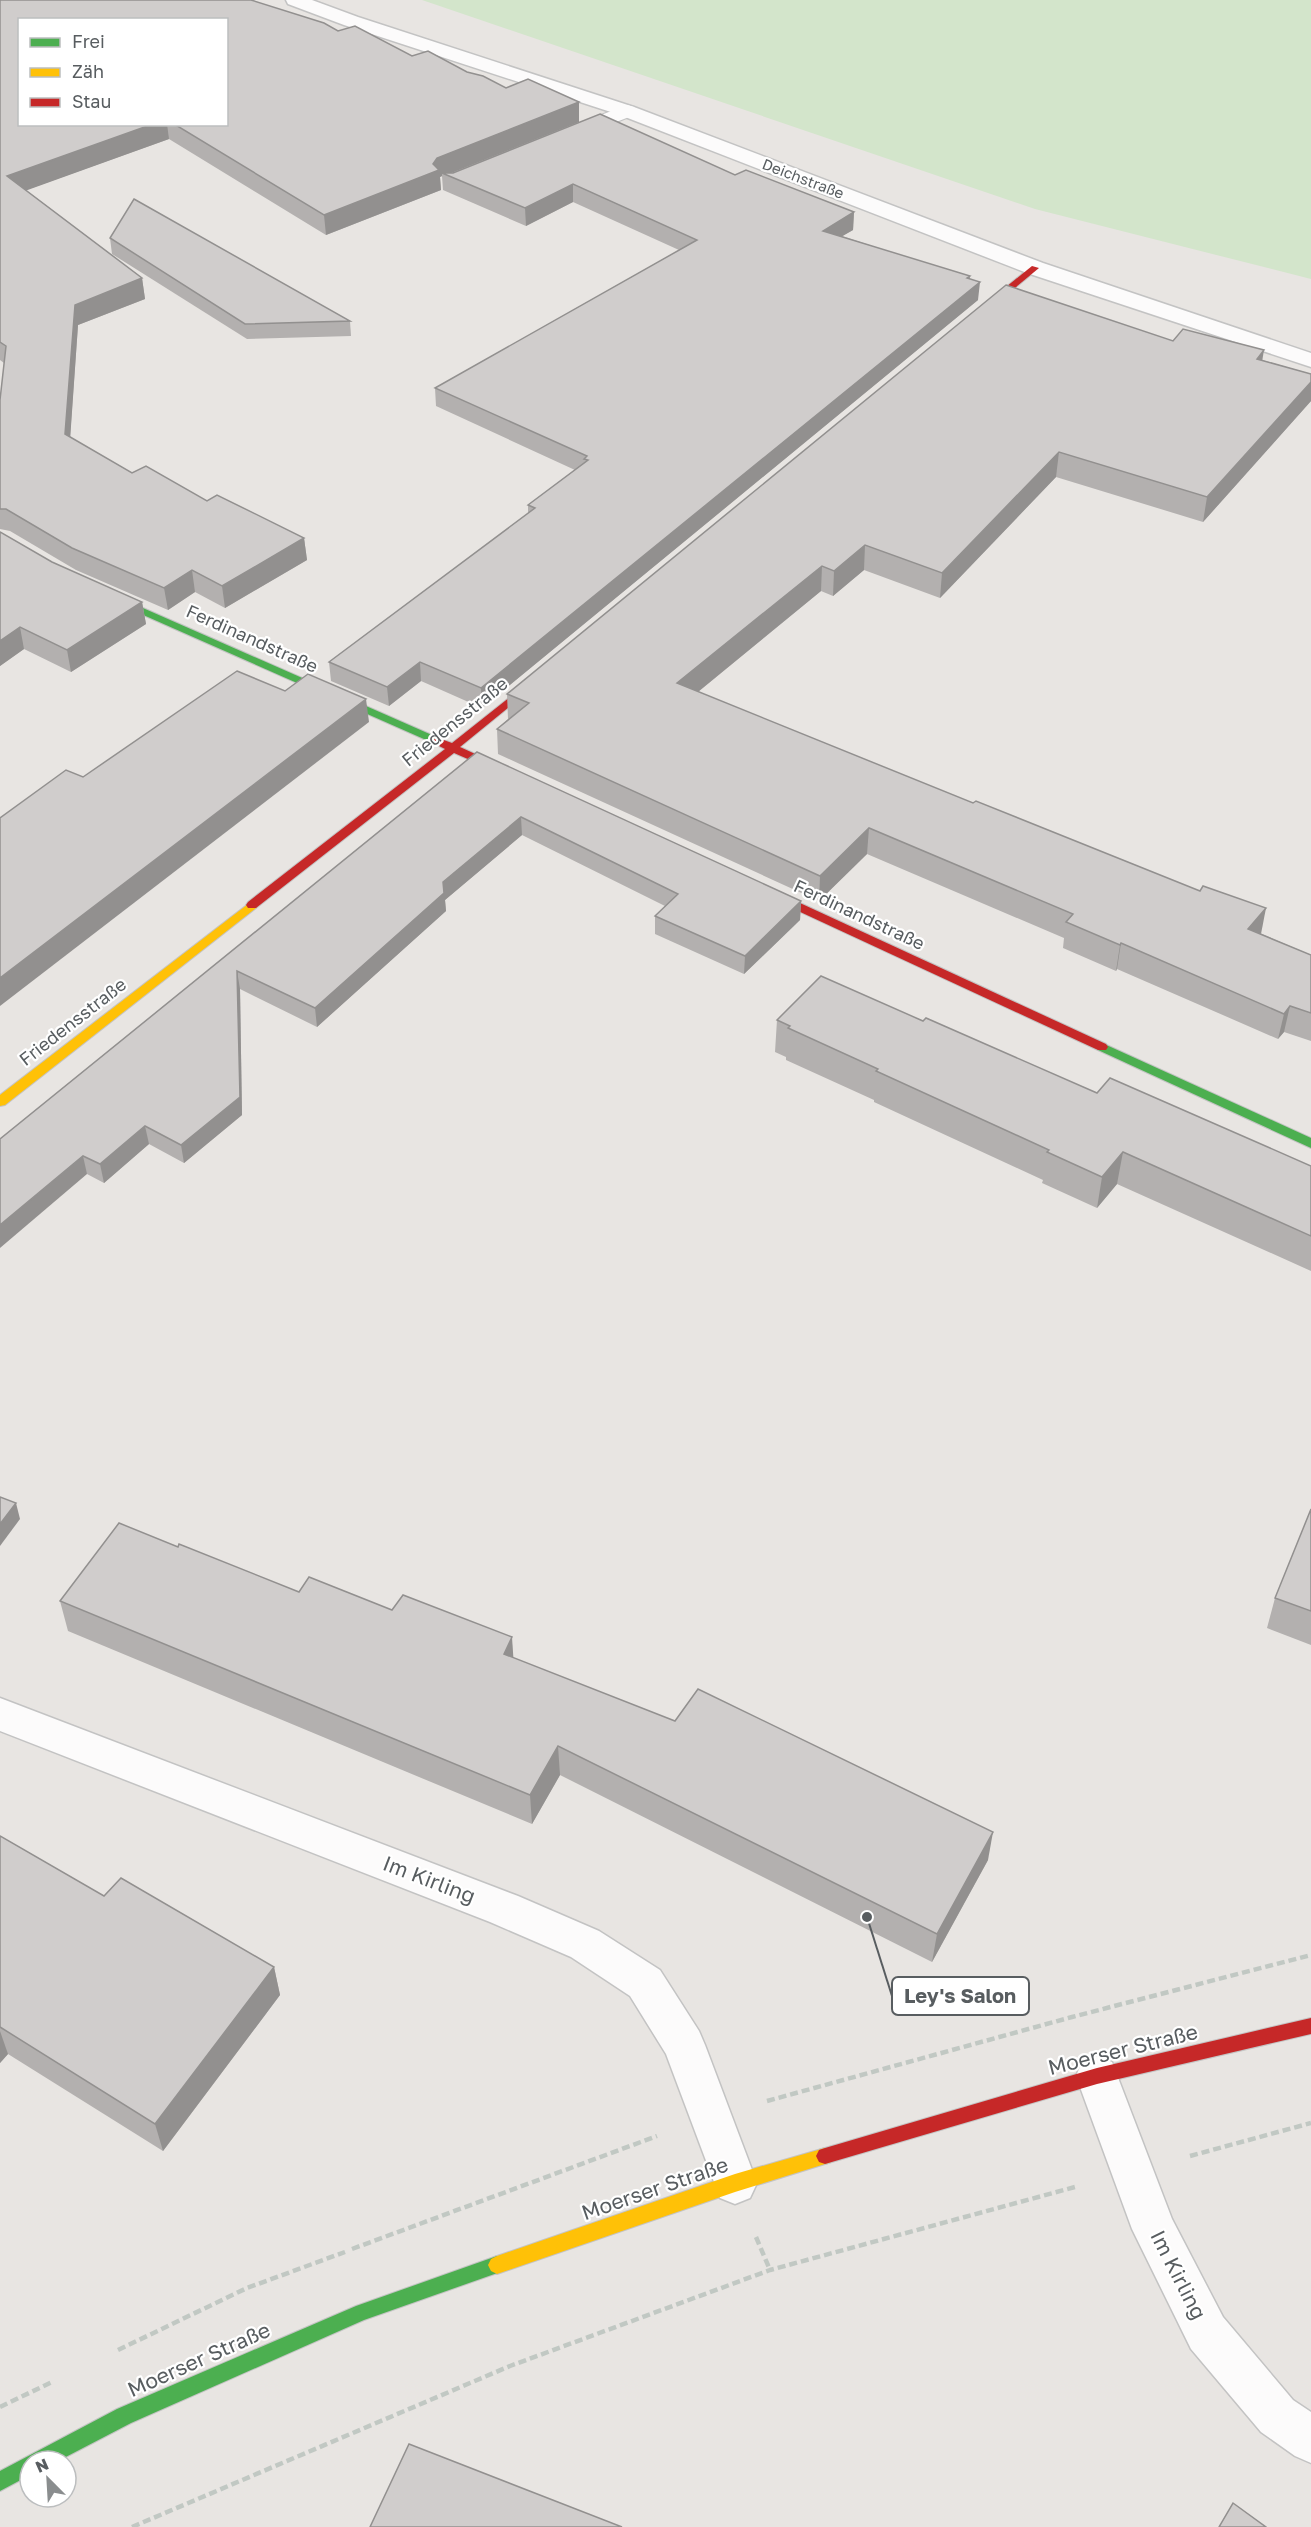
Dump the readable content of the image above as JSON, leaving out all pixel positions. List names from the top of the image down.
{
  "streets": {
    "street": [
      "Deichstraße",
      "Ferdinandstraße",
      "Friedensstraße",
      "Im Kirling",
      "Moerser Straße"
    ]
  },
  "crossings": [
    ["Ferdinandstraße", "Friedensstraße"],
    ["Im Kirling", "Moerser Straße"]
  ],
  "places": ["Ley's Salon"],
  "legend": ["Frei", "Zäh", "Stau"],
  "north": "top left"
}
